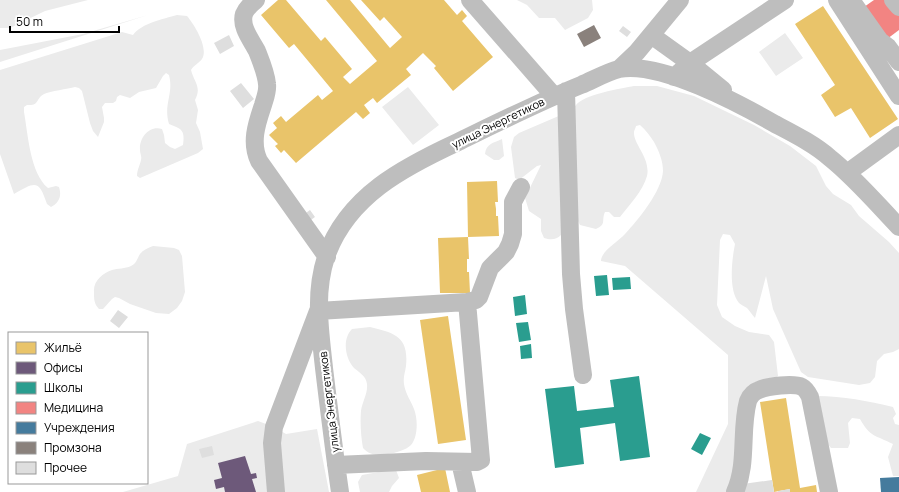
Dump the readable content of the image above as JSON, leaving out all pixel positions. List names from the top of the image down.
{
  "streets": {
    "street": ["улица Энергетиков"]
  },
  "legend": [
    "Жильё",
    "Офисы",
    "Школы",
    "Медицина",
    "Учреждения",
    "Промзона",
    "Прочее"
  ],
  "scale_bar": "50 m"
}
